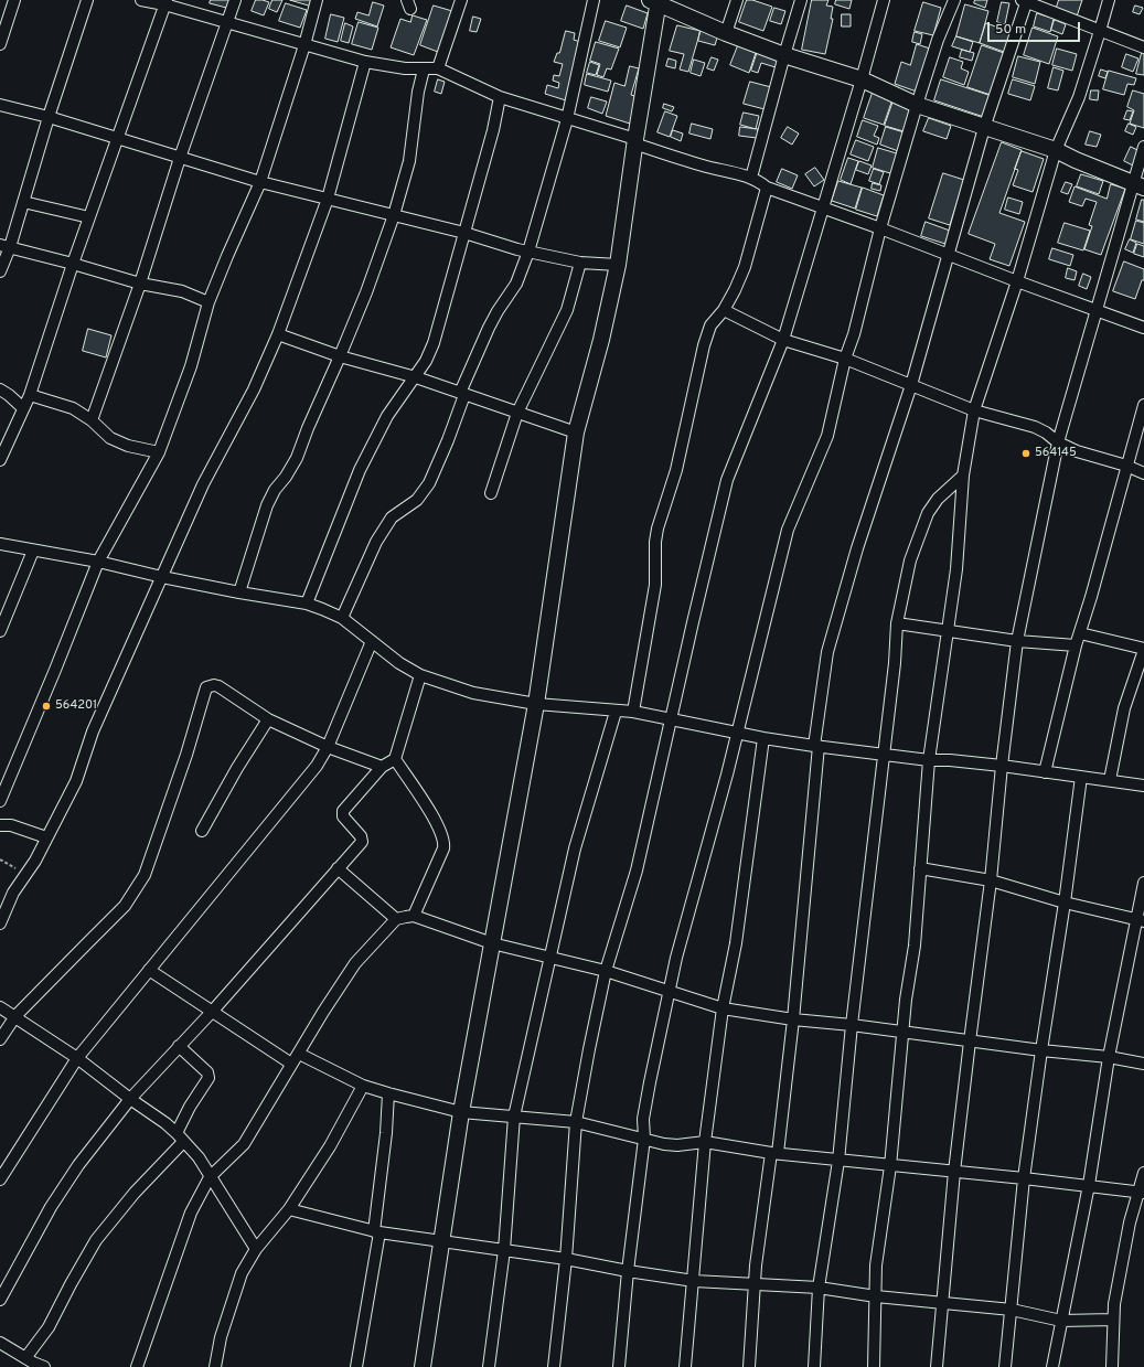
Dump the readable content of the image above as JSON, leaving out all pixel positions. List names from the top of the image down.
{
  "places": ["564145", "564201"],
  "scale_bar": "50 m"
}
